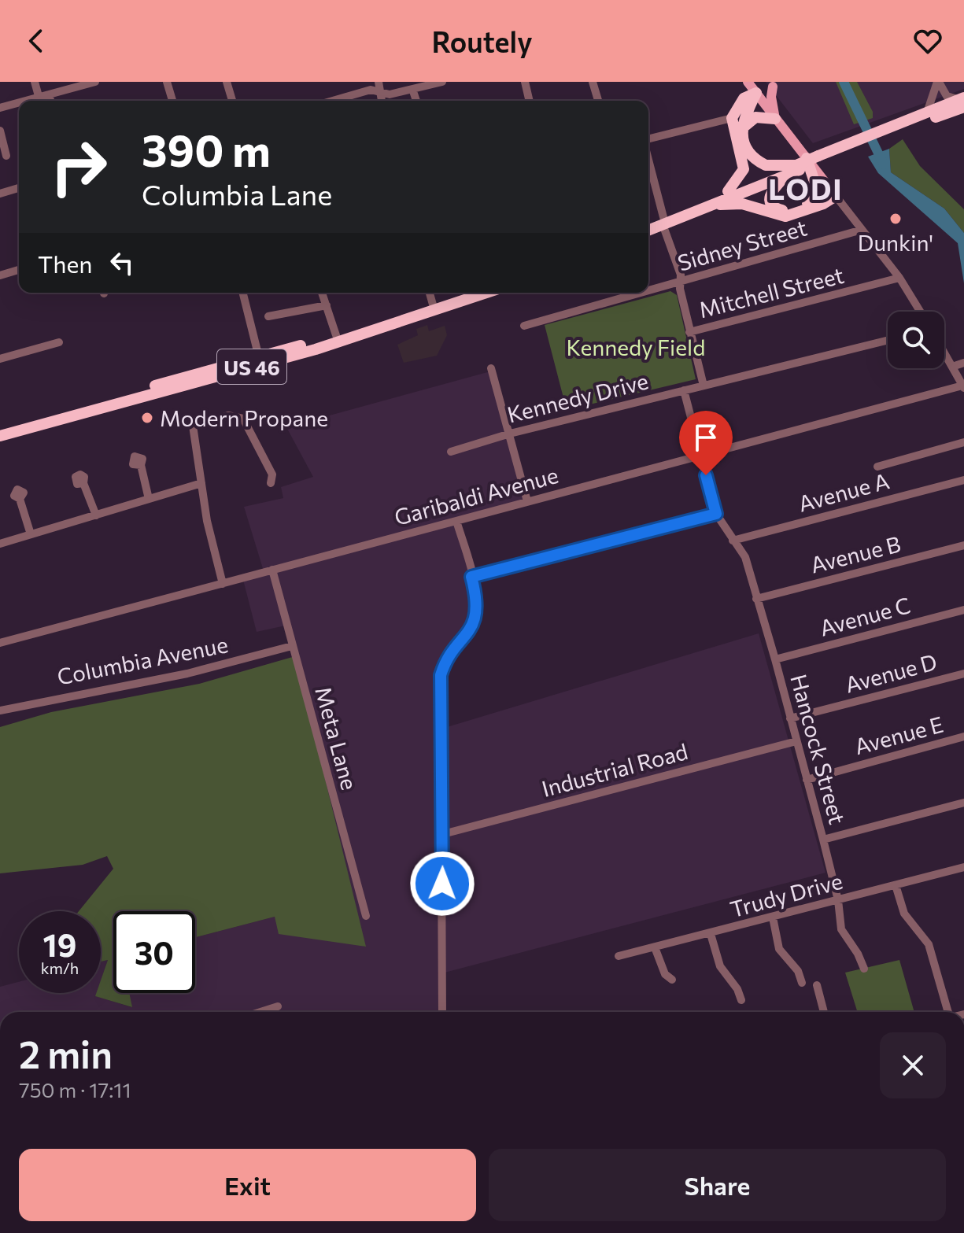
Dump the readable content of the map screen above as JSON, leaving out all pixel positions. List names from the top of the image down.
{
  "streets": {
    "highway": ["US 46"],
    "street": [
      "Sidney Street",
      "Mitchell Street",
      "Kennedy Drive",
      "Avenue A",
      "Garibaldi Avenue",
      "Avenue B",
      "Avenue C",
      "Columbia Avenue",
      "Avenue D",
      "Avenue E",
      "Meta Lane",
      "Hancock Street",
      "Industrial Road",
      "Trudy Drive"
    ]
  },
  "crossings": [
    ["Kennedy Drive", "Hancock Street"],
    ["Avenue A", "Hancock Street"],
    ["Garibaldi Avenue", "Meta Lane"],
    ["Garibaldi Avenue", "Hancock Street"],
    ["Avenue B", "Hancock Street"],
    ["Avenue C", "Hancock Street"],
    ["Columbia Avenue", "Meta Lane"],
    ["Avenue D", "Hancock Street"],
    ["Avenue E", "Hancock Street"],
    ["Hancock Street", "Industrial Road"],
    ["Hancock Street", "Trudy Drive"]
  ],
  "districts": ["LODI"],
  "parks": ["Kennedy Field"],
  "places": ["Dunkin'", "Modern Propane"],
  "page": {
    "header": "Routely",
    "turn": ["390 m", "Columbia Lane"],
    "then": "Then",
    "speed": "19 km/h",
    "limit": "30",
    "heading": ["2 min", "750 m · 17:11"],
    "buttons": ["Exit", "Share"]
  }
}
